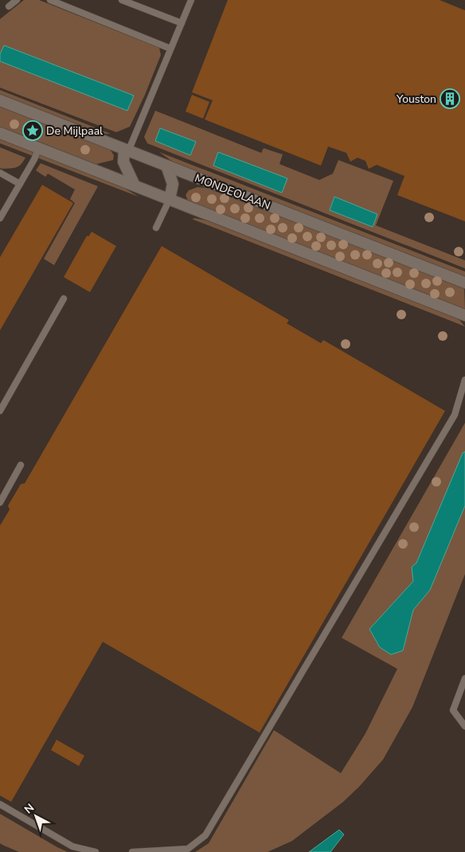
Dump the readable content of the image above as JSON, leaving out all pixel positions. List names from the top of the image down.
{
  "streets": {
    "street": ["MONDEOLAAN"]
  },
  "places": {
    "building": ["Youston"],
    "place": ["De Mijlpaal"]
  },
  "north": "top left"
}
